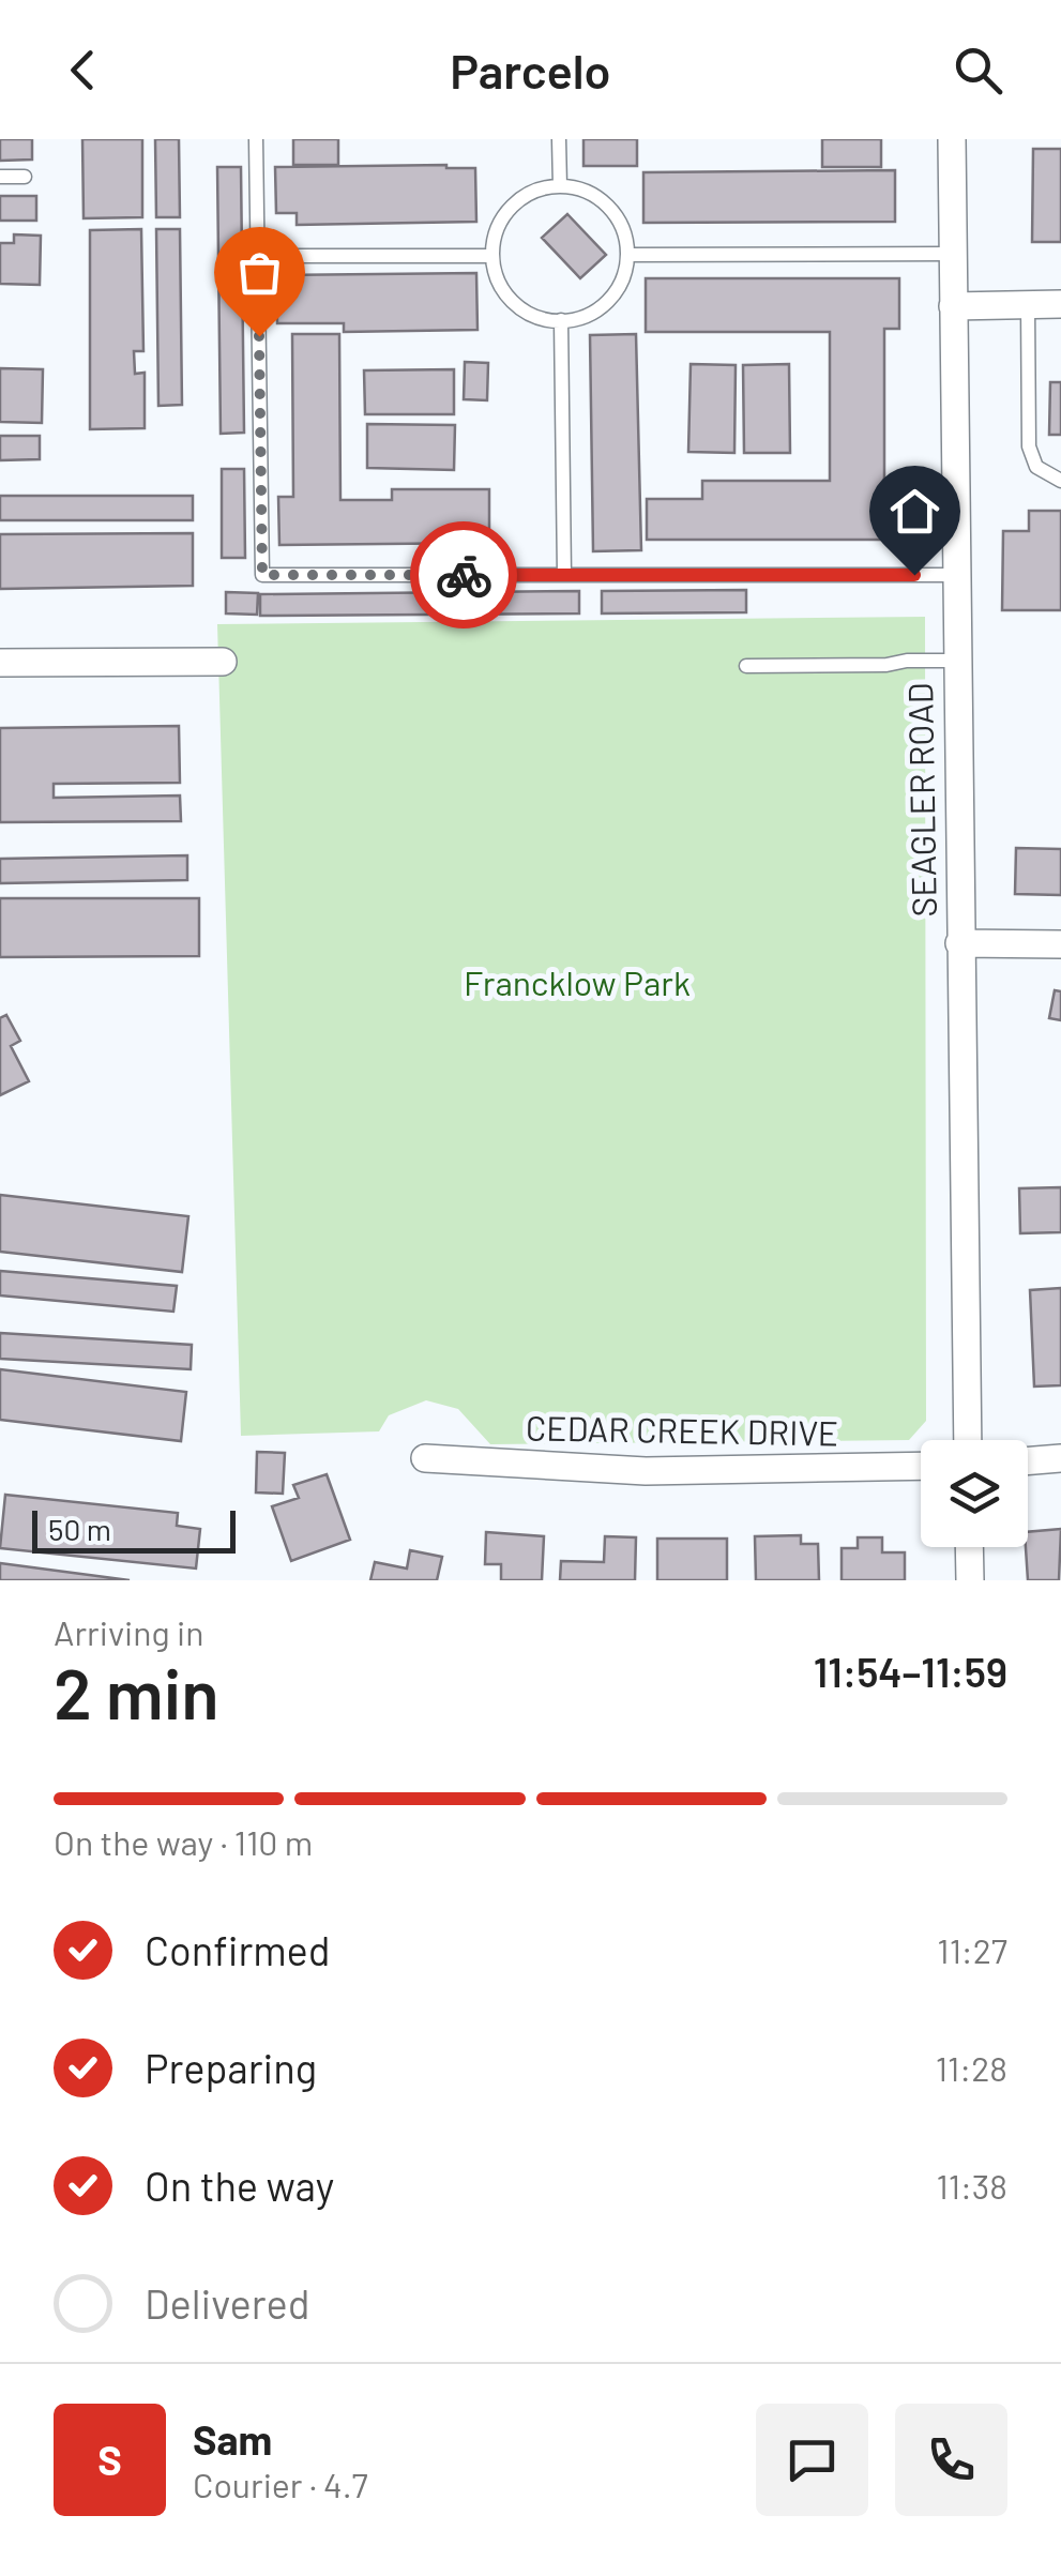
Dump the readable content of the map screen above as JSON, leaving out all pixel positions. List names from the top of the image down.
{
  "streets": {
    "street": ["SEAGLER ROAD", "CEDAR CREEK DRIVE"]
  },
  "parks": ["Francklow Park"],
  "scale_bar": "50 m",
  "page": {
    "header": "Parcelo",
    "scale": "50 m",
    "heading": ["2 min", "Arriving in", "11:54–11:59"],
    "panel": ["Sam", "Courier · 4.7"],
    "bar": "On the way · 110 m",
    "list": [
      ["Confirmed", "11:27"],
      ["Preparing", "11:28"],
      ["On the way", "11:38"],
      "Delivered"
    ],
    "round": "S"
  }
}
